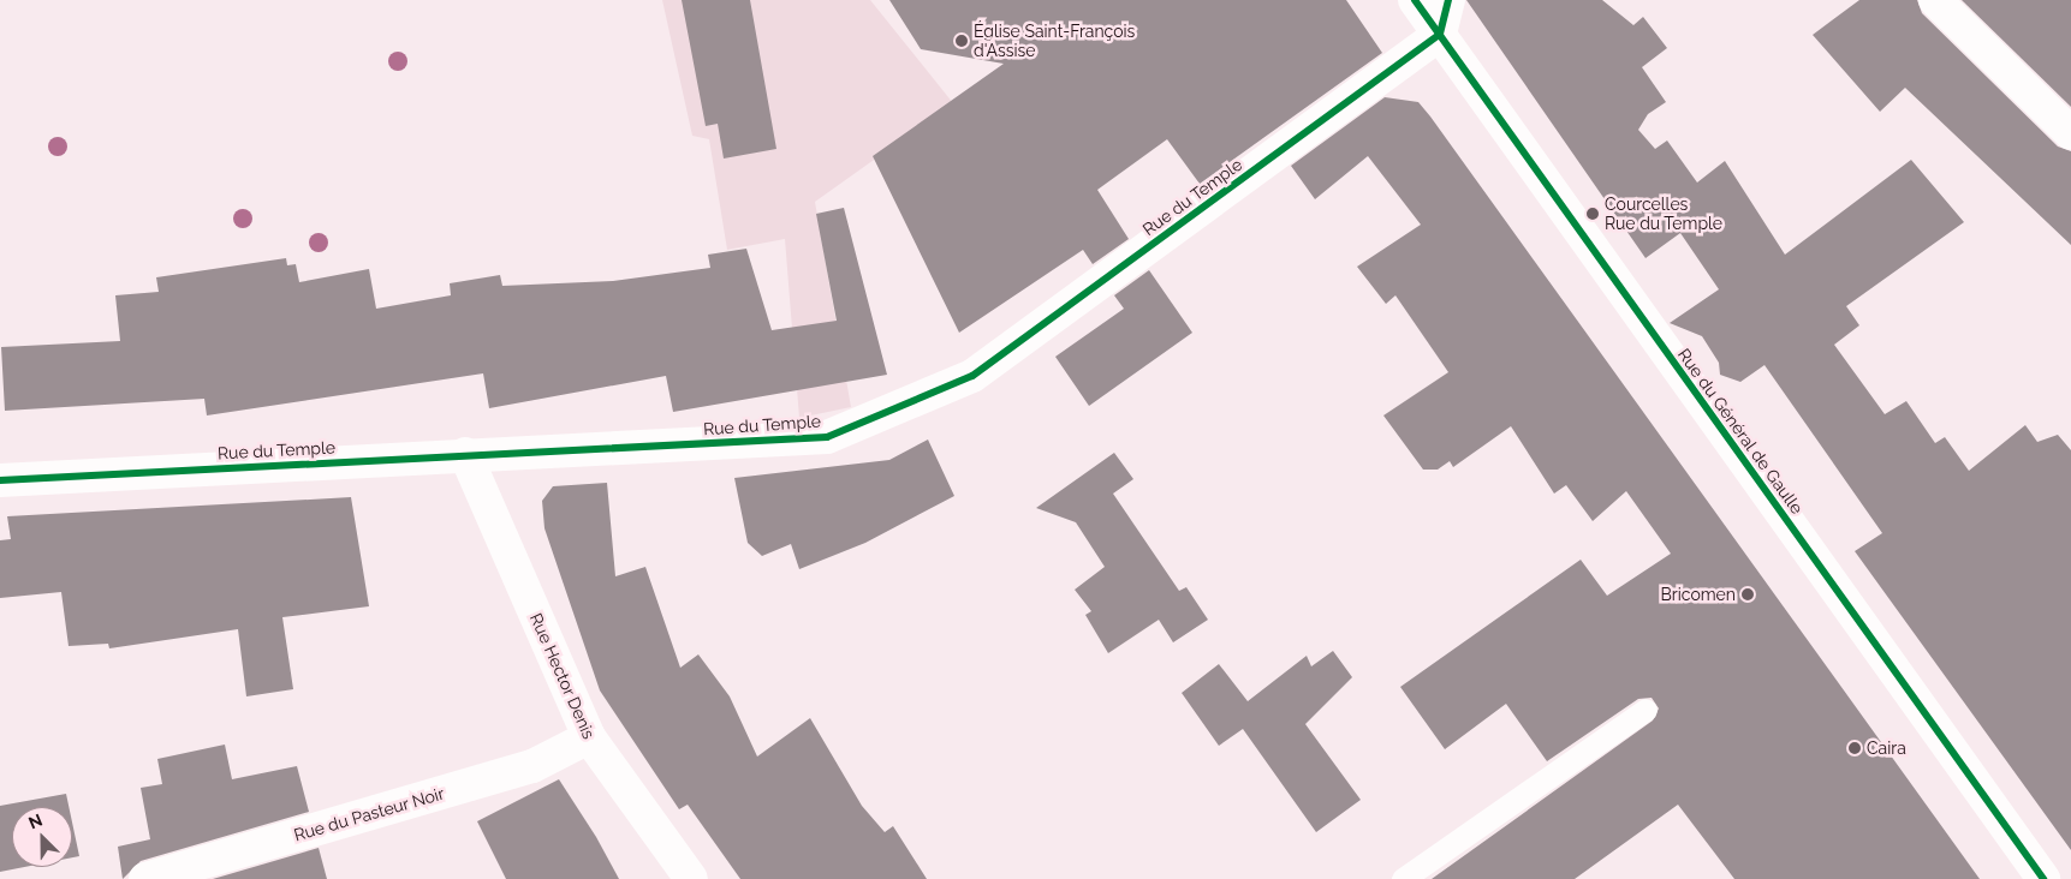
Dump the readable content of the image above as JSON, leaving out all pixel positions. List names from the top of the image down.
{
  "streets": {
    "street": [
      "Rue du Temple",
      "Rue du Général de Gaulle",
      "Rue Hector Denis",
      "Rue du Pasteur Noir"
    ]
  },
  "crossings": [
    ["Rue du Temple", "Rue du Général de Gaulle"],
    ["Rue du Temple", "Rue Hector Denis"],
    ["Rue Hector Denis", "Rue du Pasteur Noir"]
  ],
  "places": [
    "Église Saint-François d'Assise",
    "Courcelles Rue du Temple",
    "Bricomen",
    "Caira"
  ],
  "north": "top left"
}
